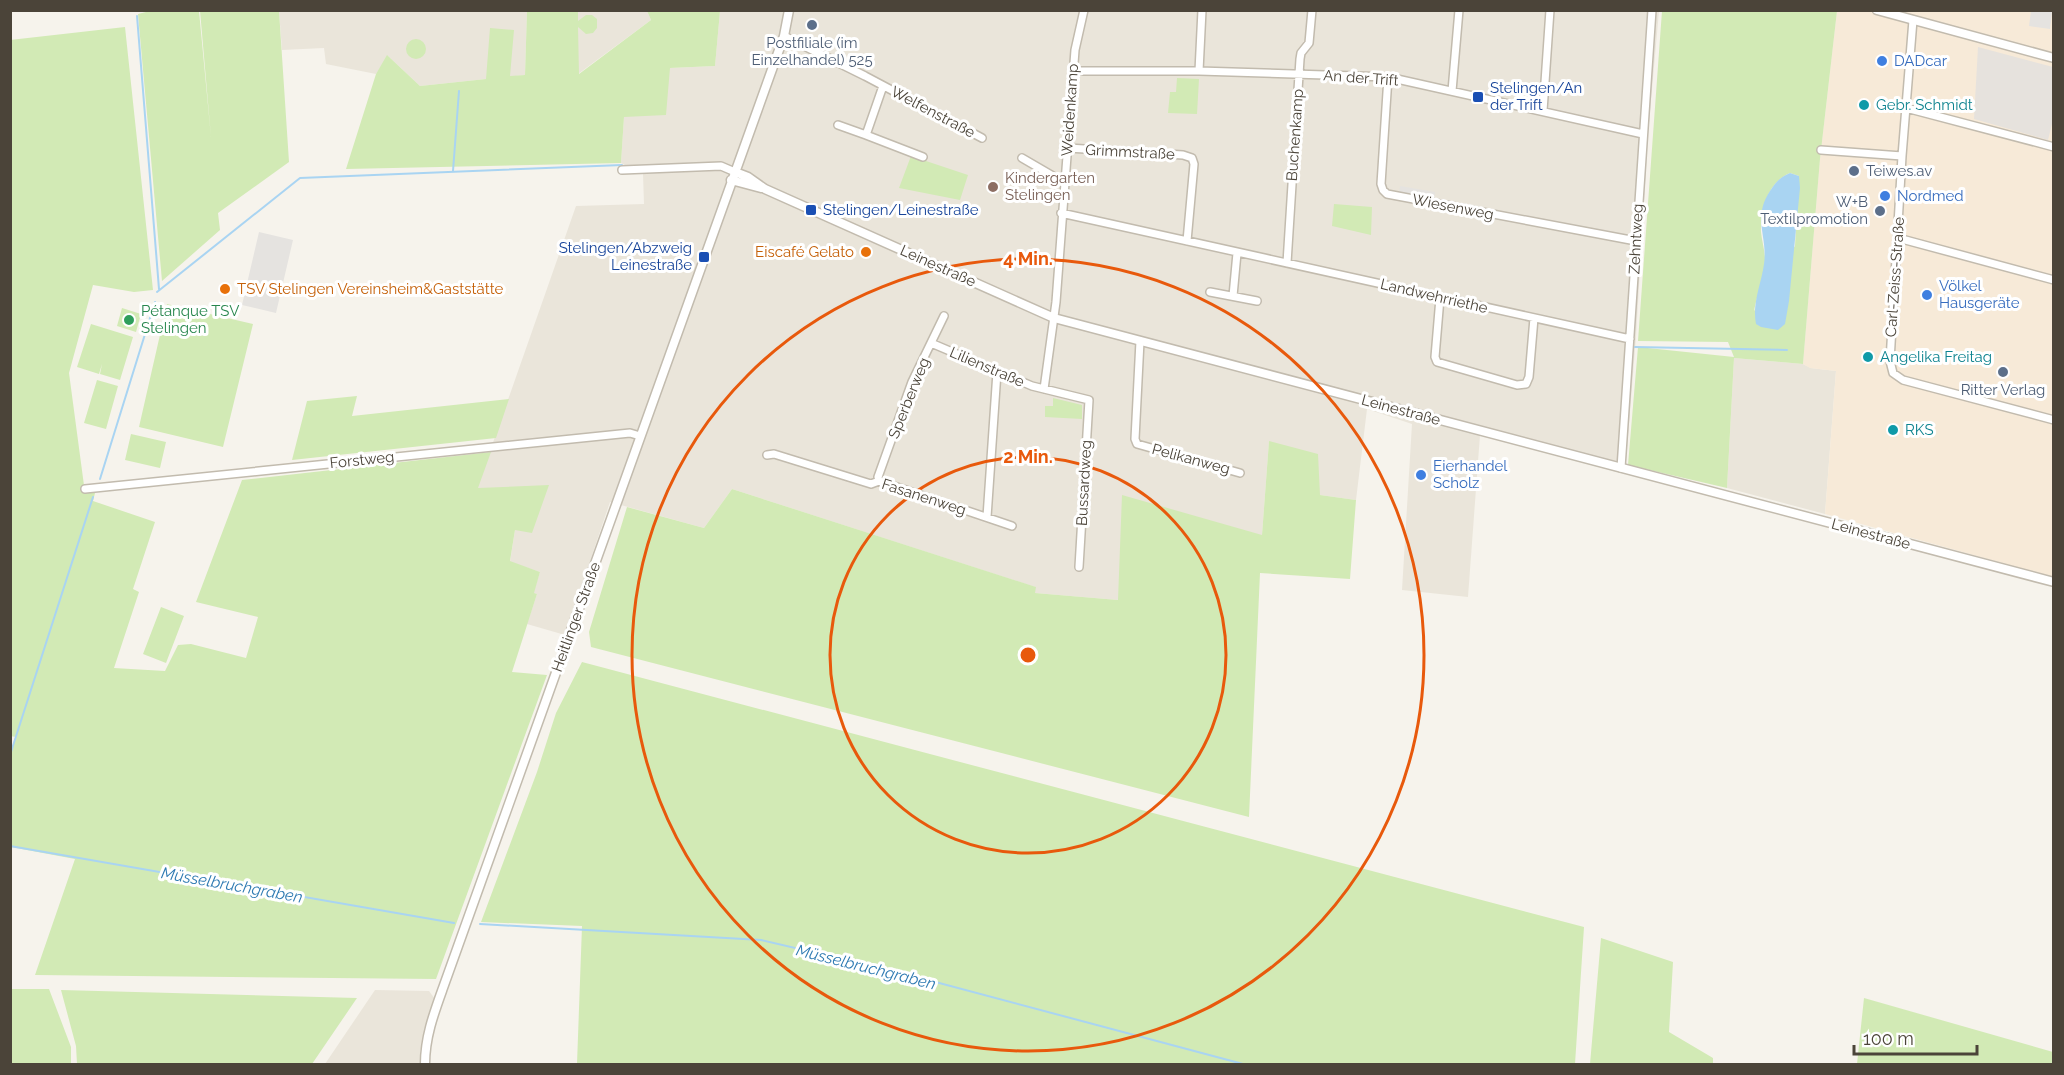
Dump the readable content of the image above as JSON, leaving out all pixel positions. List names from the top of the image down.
{
  "streets": {
    "street": [
      "An der Trift",
      "Weidenkamp",
      "Welfenstraße",
      "Buchenkamp",
      "Grimmstraße",
      "Wiesenweg",
      "Zehntweg",
      "Leinestraße",
      "Carl-Zeiss-Straße",
      "Landwehrriethe",
      "Lilienstraße",
      "Sperberweg",
      "Pelikanweg",
      "Forstweg",
      "Bussardweg",
      "Fasanenweg",
      "Heitlinger Straße"
    ]
  },
  "crossings": [
    ["An der Trift", "Weidenkamp"],
    ["An der Trift", "Buchenkamp"],
    ["An der Trift", "Wiesenweg"],
    ["An der Trift", "Zehntweg"],
    ["Weidenkamp", "Grimmstraße"],
    ["Weidenkamp", "Leinestraße"],
    ["Weidenkamp", "Landwehrriethe"],
    ["Weidenkamp", "Lilienstraße"],
    ["Welfenstraße", "Heitlinger Straße"],
    ["Buchenkamp", "Landwehrriethe"],
    ["Grimmstraße", "Landwehrriethe"],
    ["Wiesenweg", "Zehntweg"],
    ["Zehntweg", "Leinestraße"],
    ["Zehntweg", "Landwehrriethe"],
    ["Leinestraße", "Lilienstraße"],
    ["Leinestraße", "Pelikanweg"],
    ["Leinestraße", "Heitlinger Straße"],
    ["Lilienstraße", "Sperberweg"],
    ["Lilienstraße", "Bussardweg"],
    ["Sperberweg", "Fasanenweg"],
    ["Forstweg", "Heitlinger Straße"]
  ],
  "water": ["Müsselbruchgraben"],
  "places": {
    "other": [
      "Postfiliale (im Einzelhandel) 525",
      "DADcar",
      "Gebr. Schmidt",
      "Teiwes.av",
      "Kindergarten Stelingen",
      "Nordmed",
      "W+B Textilpromotion",
      "Eiscafé Gelato",
      "TSV Stelingen Vereinsheim&Gaststätte",
      "Völkel Hausgeräte",
      "Pétanque TSV Stelingen",
      "Angelika Freitag",
      "Ritter Verlag",
      "RKS",
      "Eierhandel Scholz"
    ],
    "transit": ["Stelingen/An der Trift", "Stelingen/Leinestraße", "Stelingen/Abzweig Leinestraße"]
  },
  "scale_bar": "100 m",
  "rings": ["4 Min.", "2 Min."]
}
